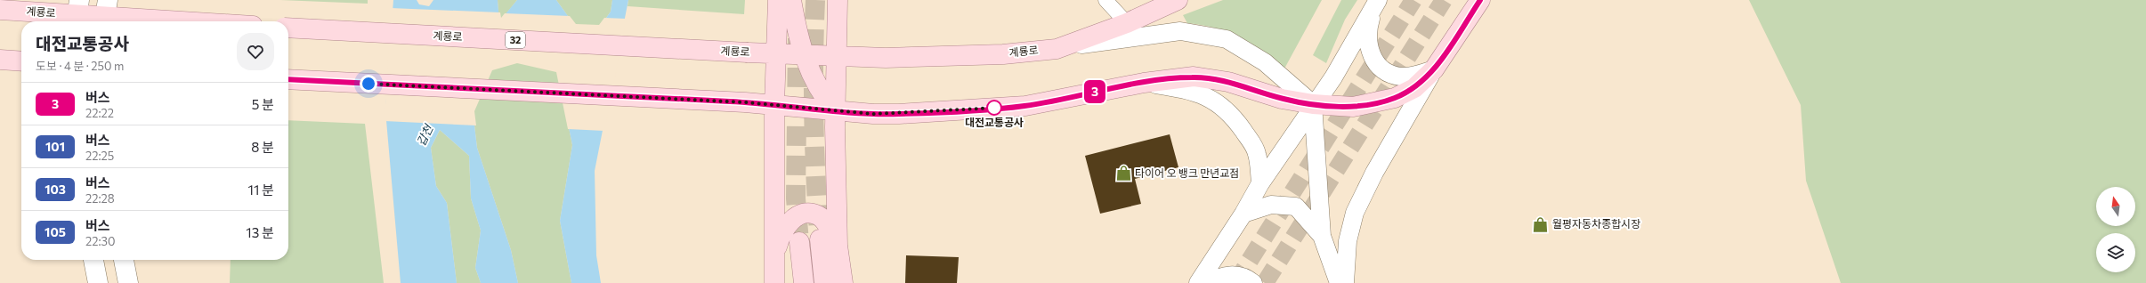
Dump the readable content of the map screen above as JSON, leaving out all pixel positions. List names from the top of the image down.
{
  "streets": {
    "main road": ["계룡로", "32"]
  },
  "water": ["갑천"],
  "places": {
    "other": ["대전교통공사"],
    "shop": ["타이어 오 뱅크 만년교점", "월평자동차종합시장"]
  },
  "lines": ["bus line 3"],
  "north": "top",
  "page": {
    "on_map": "3",
    "heading": ["대전교통공사", "도보 · 4 분 · 250 m"],
    "list": [
      {
        "mark": "3",
        "name": "버스",
        "note": "22:22",
        "value": "5 분"
      },
      {
        "mark": "101",
        "name": "버스",
        "note": "22:25",
        "value": "8 분"
      },
      {
        "mark": "103",
        "name": "버스",
        "note": "22:28",
        "value": "11 분"
      },
      {
        "mark": "105",
        "name": "버스",
        "note": "22:30",
        "value": "13 분"
      }
    ]
  }
}
